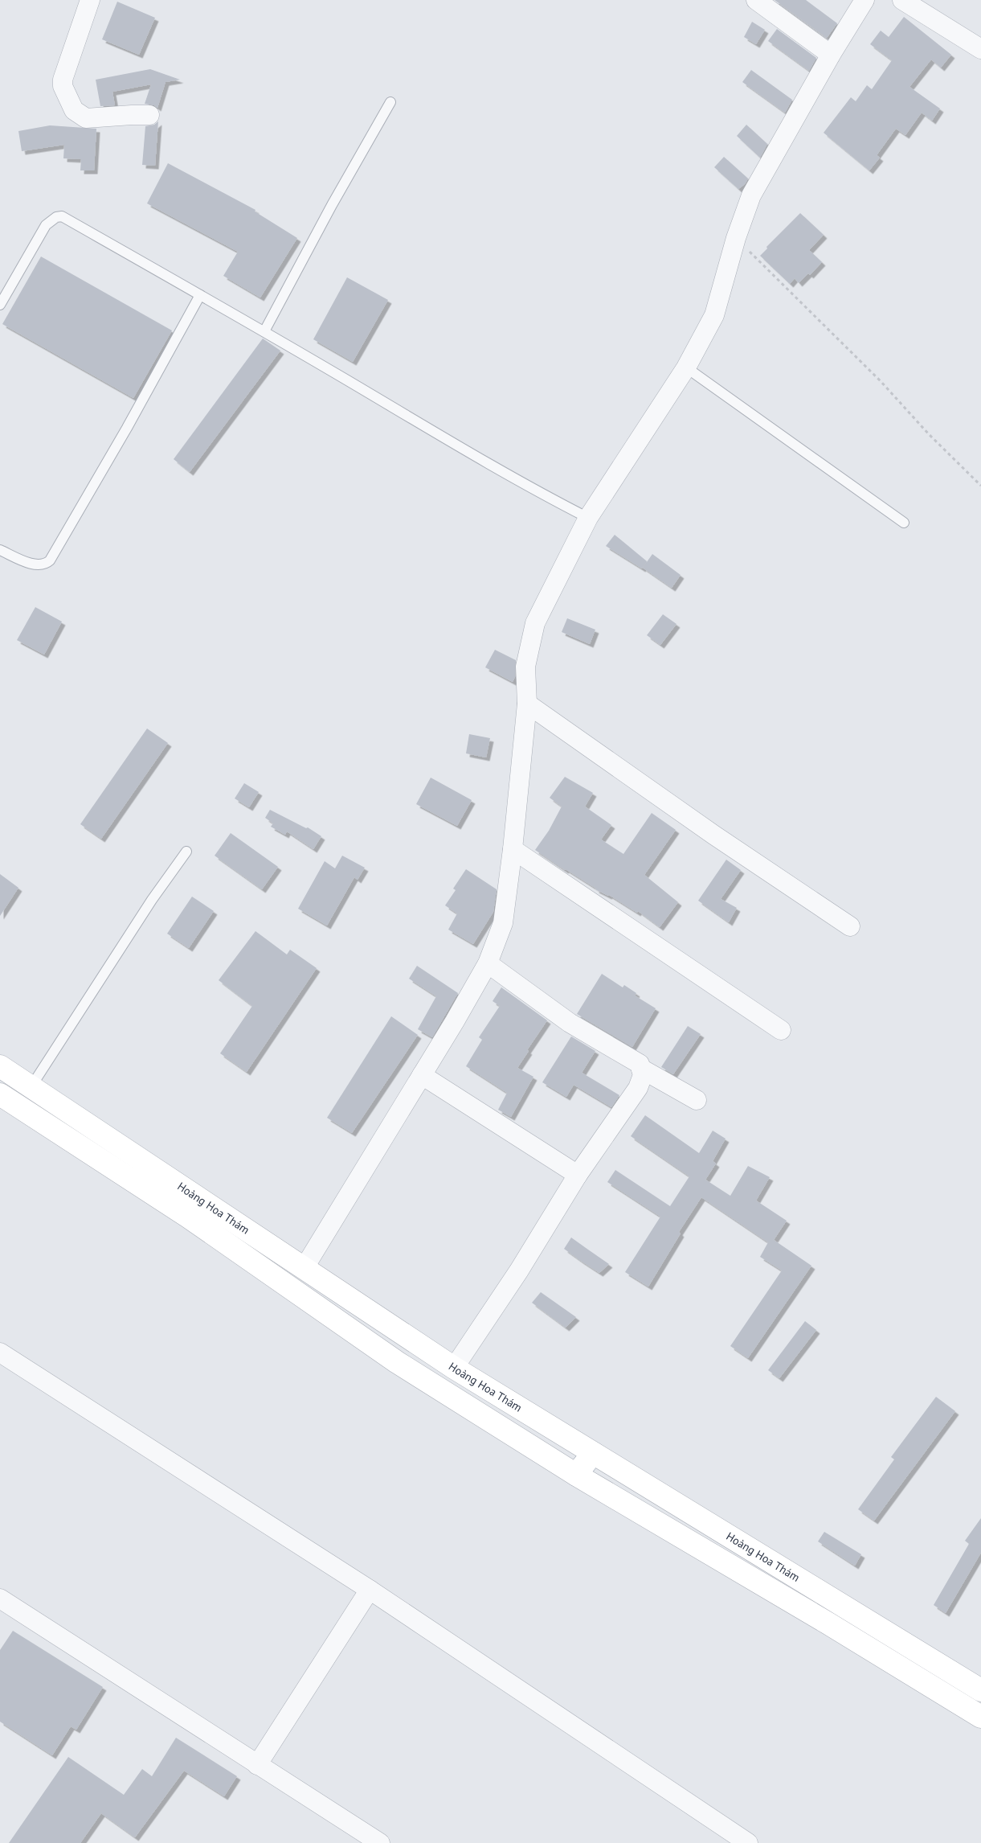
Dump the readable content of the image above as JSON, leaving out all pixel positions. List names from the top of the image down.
{
  "streets": {
    "main road": ["Hoàng Hoa Thám"]
  }
}
